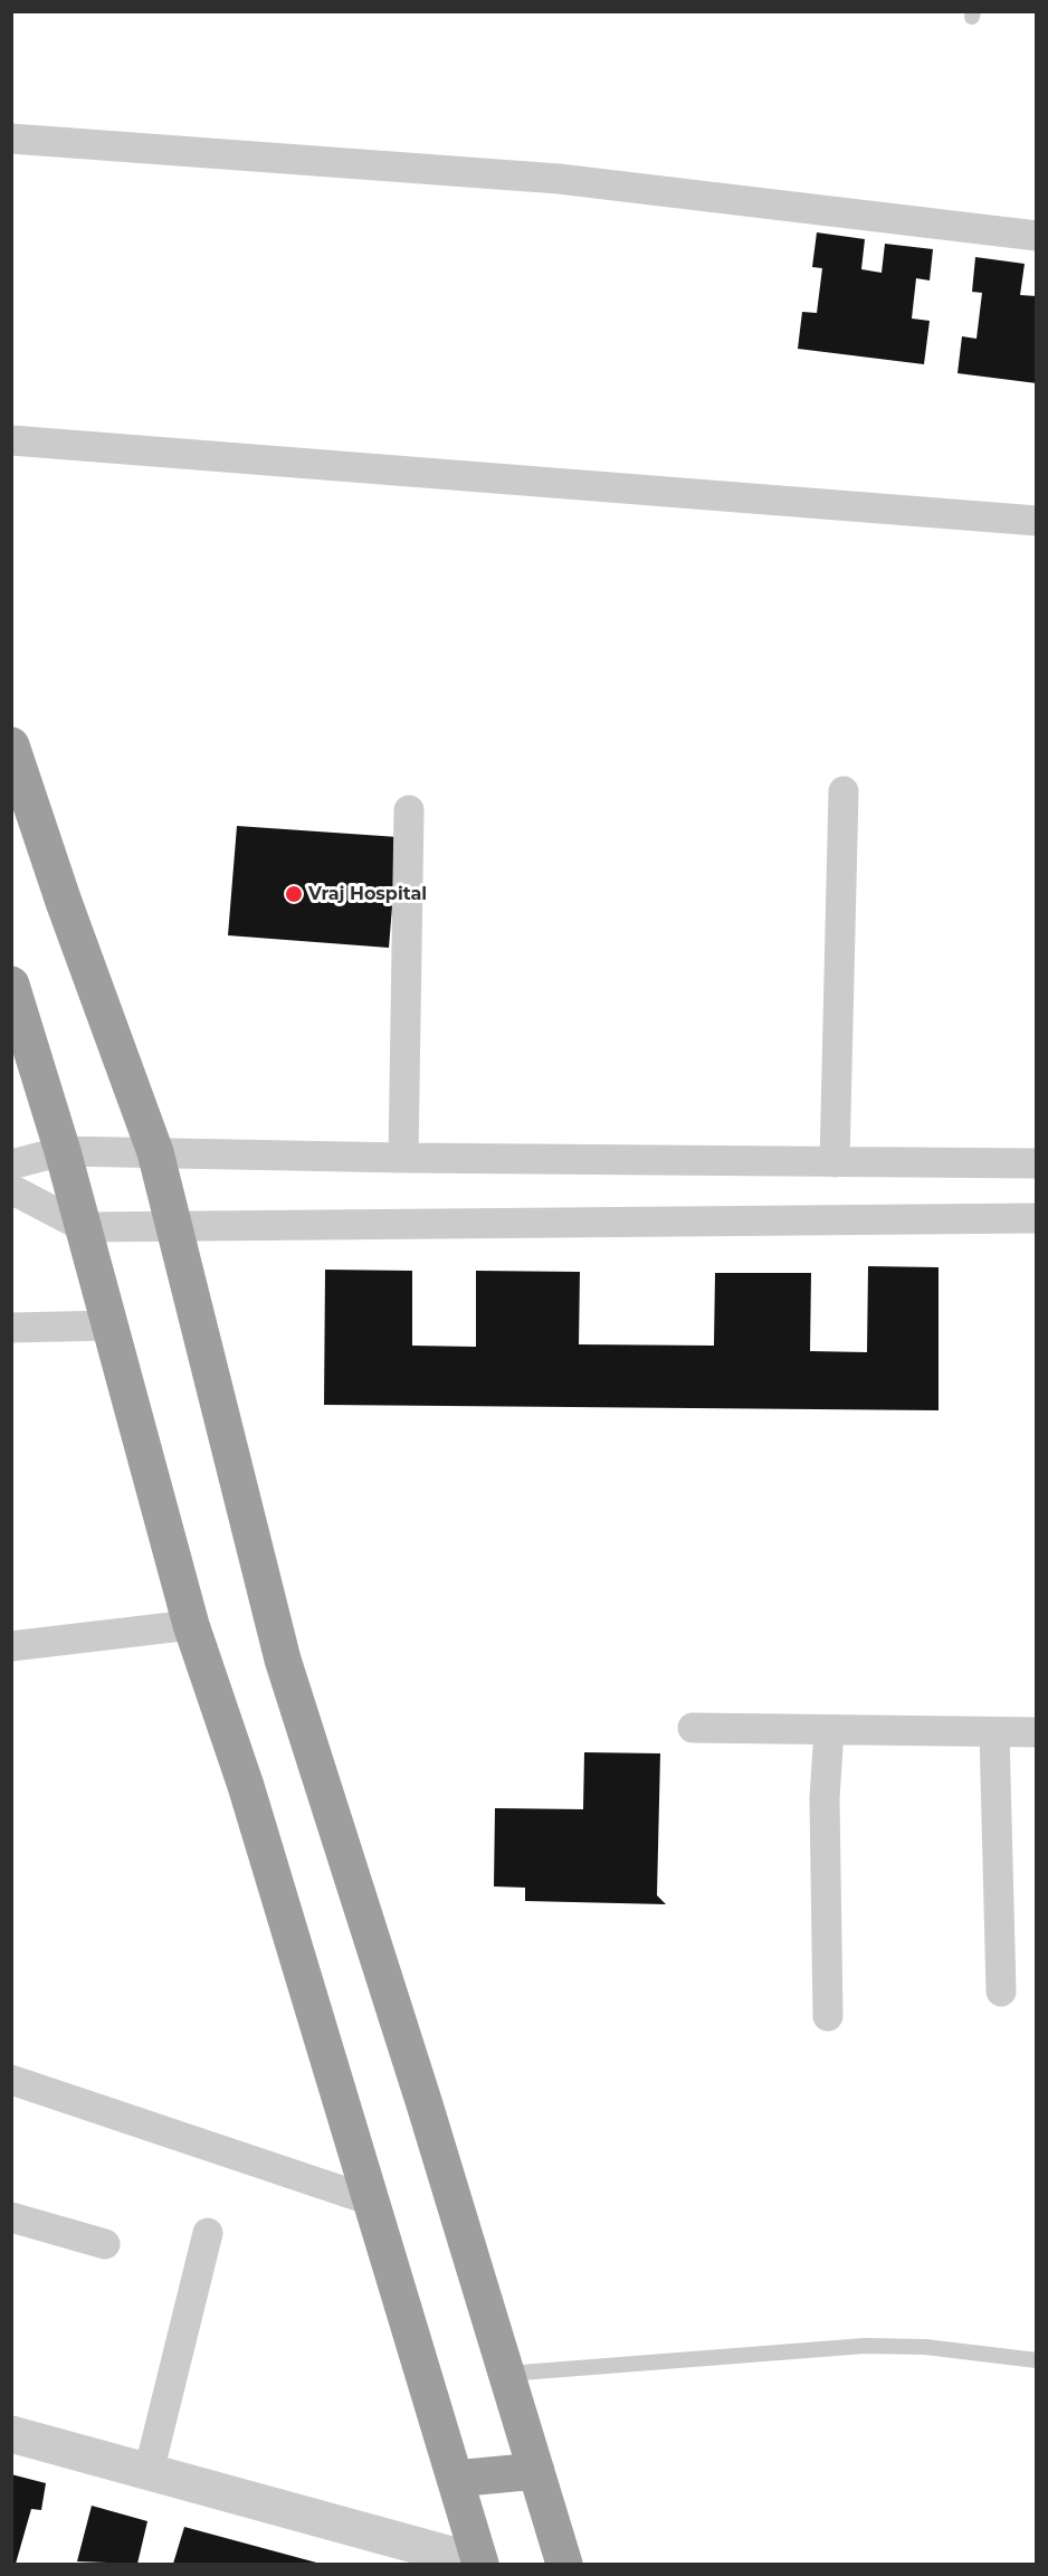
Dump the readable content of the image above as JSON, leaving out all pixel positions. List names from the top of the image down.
{
  "places": ["Vraj Hospital"]
}
